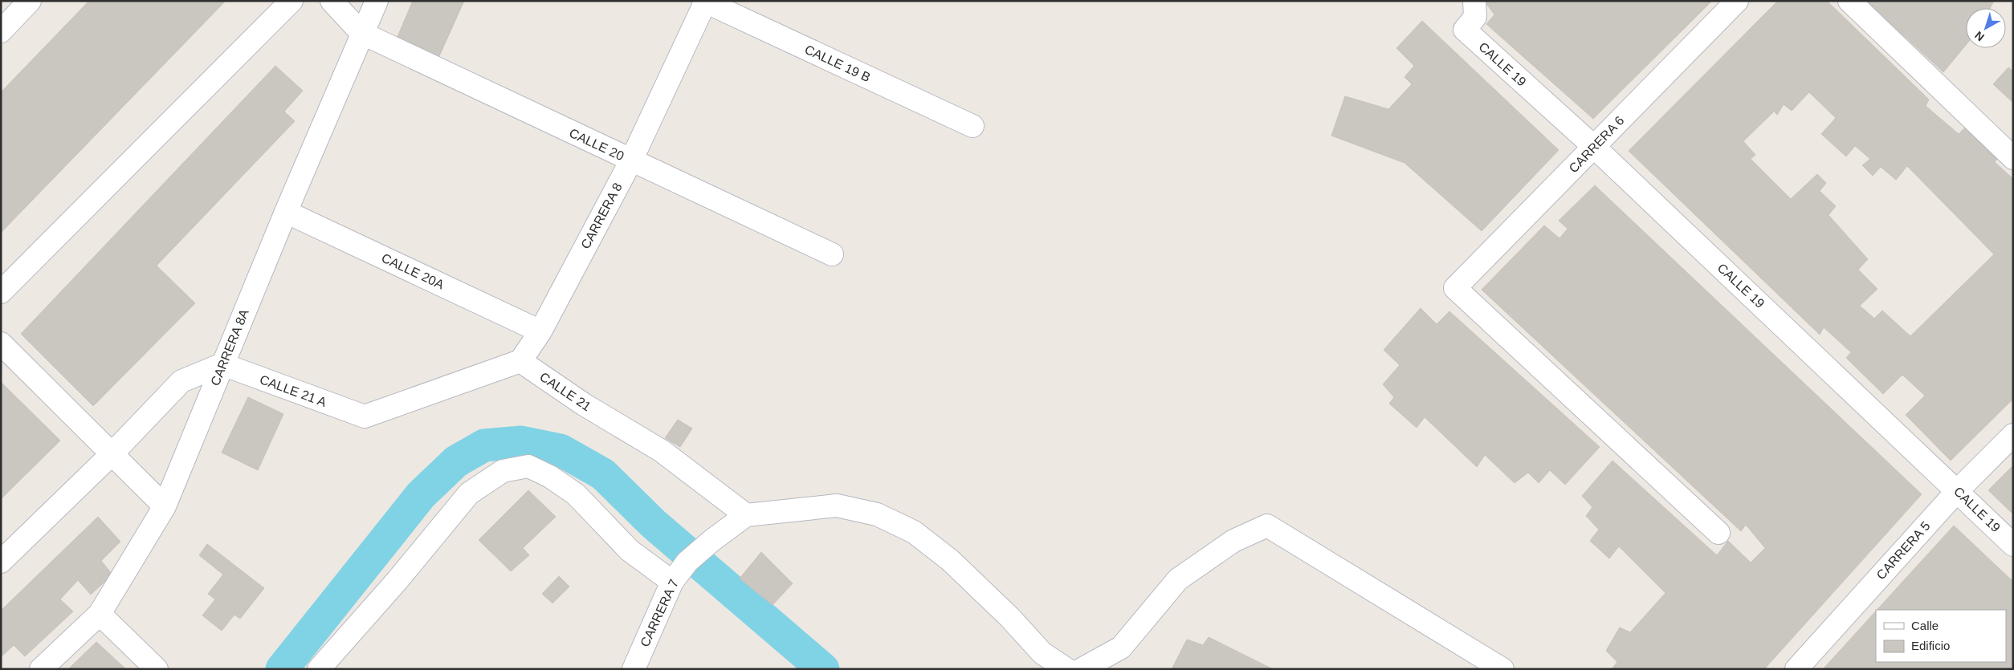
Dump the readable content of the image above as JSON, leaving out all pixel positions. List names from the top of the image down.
{
  "streets": {
    "street": [
      "CALLE 19 B",
      "CALLE 19",
      "CALLE 20",
      "CARRERA 6",
      "CARRERA 8",
      "CALLE 20A",
      "CARRERA 8A",
      "CALLE 21 A",
      "CALLE 21",
      "CARRERA 5",
      "CARRERA 7"
    ]
  },
  "crossings": [
    ["CALLE 19 B", "CARRERA 8"],
    ["CALLE 19", "CARRERA 6"],
    ["CALLE 19", "CARRERA 5"],
    ["CALLE 20", "CARRERA 8"],
    ["CALLE 20", "CARRERA 8A"],
    ["CARRERA 8", "CALLE 20A"],
    ["CARRERA 8", "CALLE 21 A"],
    ["CARRERA 8", "CALLE 21"],
    ["CALLE 20A", "CARRERA 8A"],
    ["CARRERA 8A", "CALLE 21 A"],
    ["CALLE 21 A", "CALLE 21"],
    ["CALLE 21", "CARRERA 7"]
  ],
  "legend": ["Calle", "Edificio"],
  "north": "bottom left"
}
